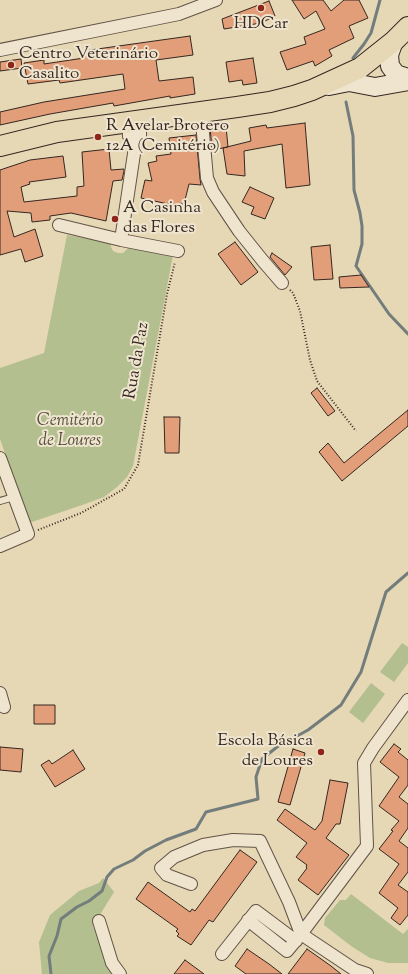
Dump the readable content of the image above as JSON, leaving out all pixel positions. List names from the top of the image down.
{
  "streets": {
    "path": ["Rua da Paz"]
  },
  "parks": ["Cemitério de Loures"],
  "places": [
    "HDCar",
    "Centro Veterinário Casalito",
    "R Avelar Brotero 12A (Cemitério)",
    "A Casinha das Flores",
    "Escola Básica de Loures"
  ]
}
